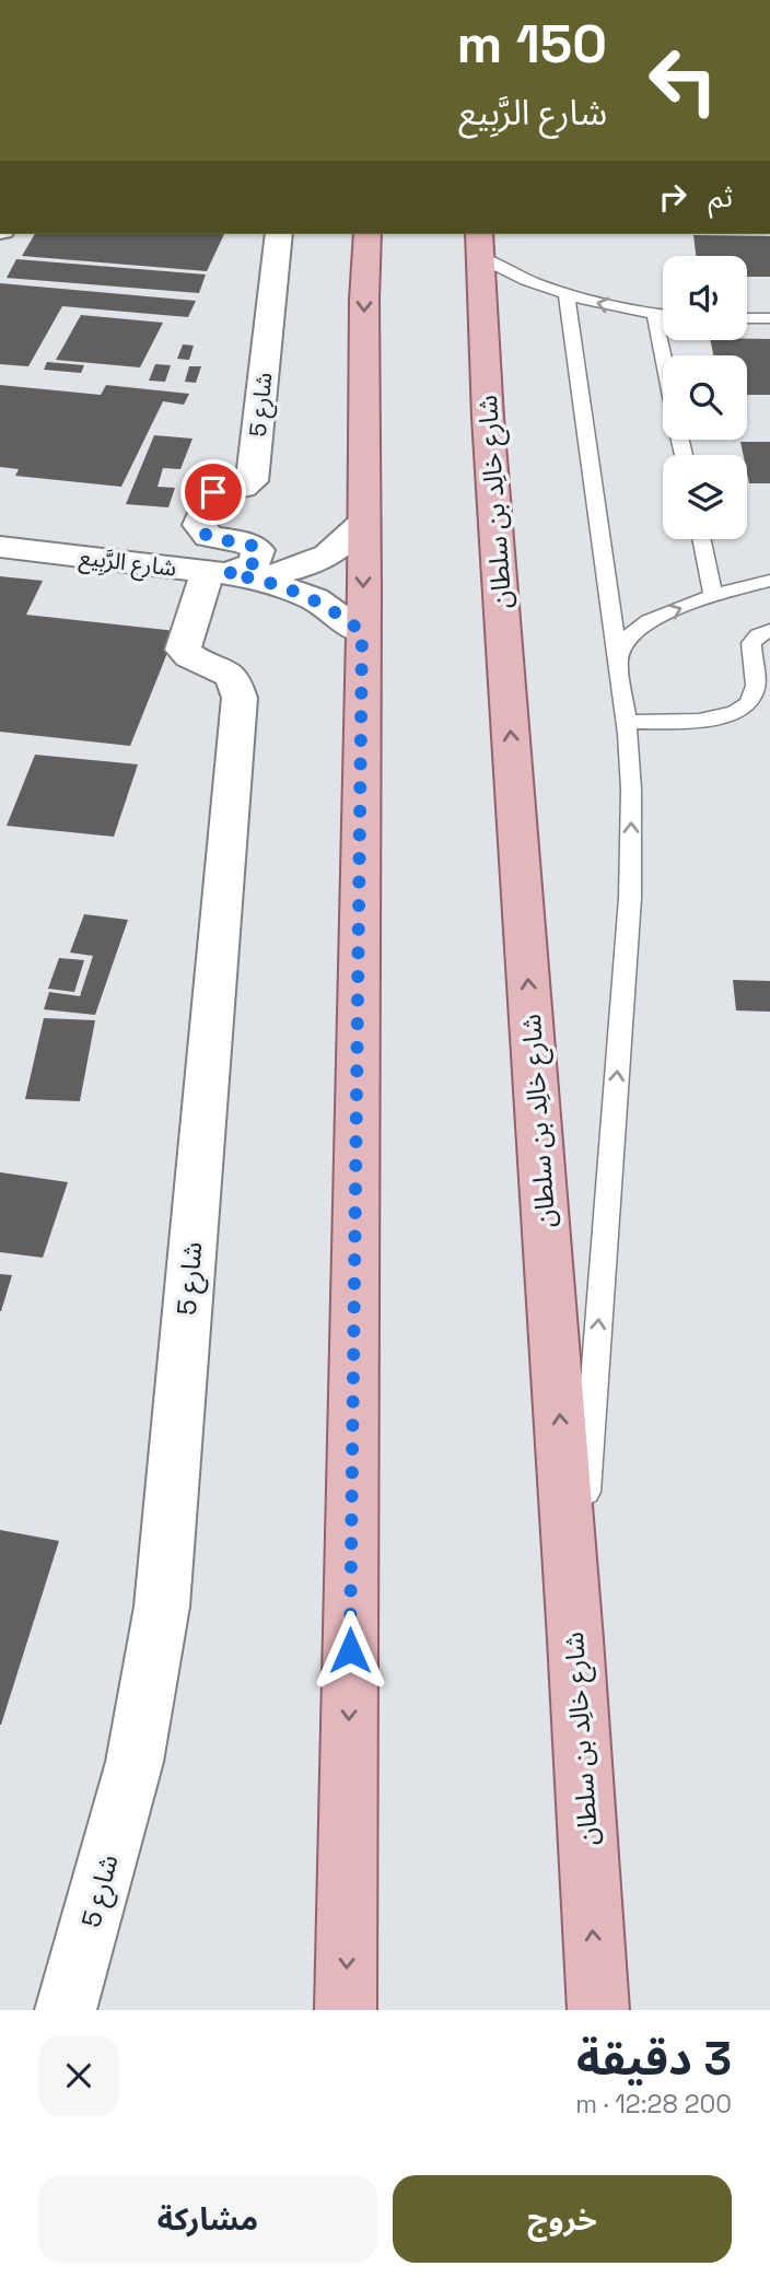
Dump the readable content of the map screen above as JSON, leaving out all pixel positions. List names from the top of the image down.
{
  "streets": {
    "main road": ["شارع خالِد بن سلطان"],
    "street": ["شارع 5", "شارع الرَّبِيع"]
  },
  "crossings": [
    ["شارع 5", "شارع الرَّبِيع"]
  ],
  "page": {
    "turn": ["150 m", "شارع الرَّبِيع"],
    "then": "ثم",
    "heading": ["3 دقيقة", "200 m · 12:28"],
    "buttons": ["خروج", "مشاركة"]
  }
}
